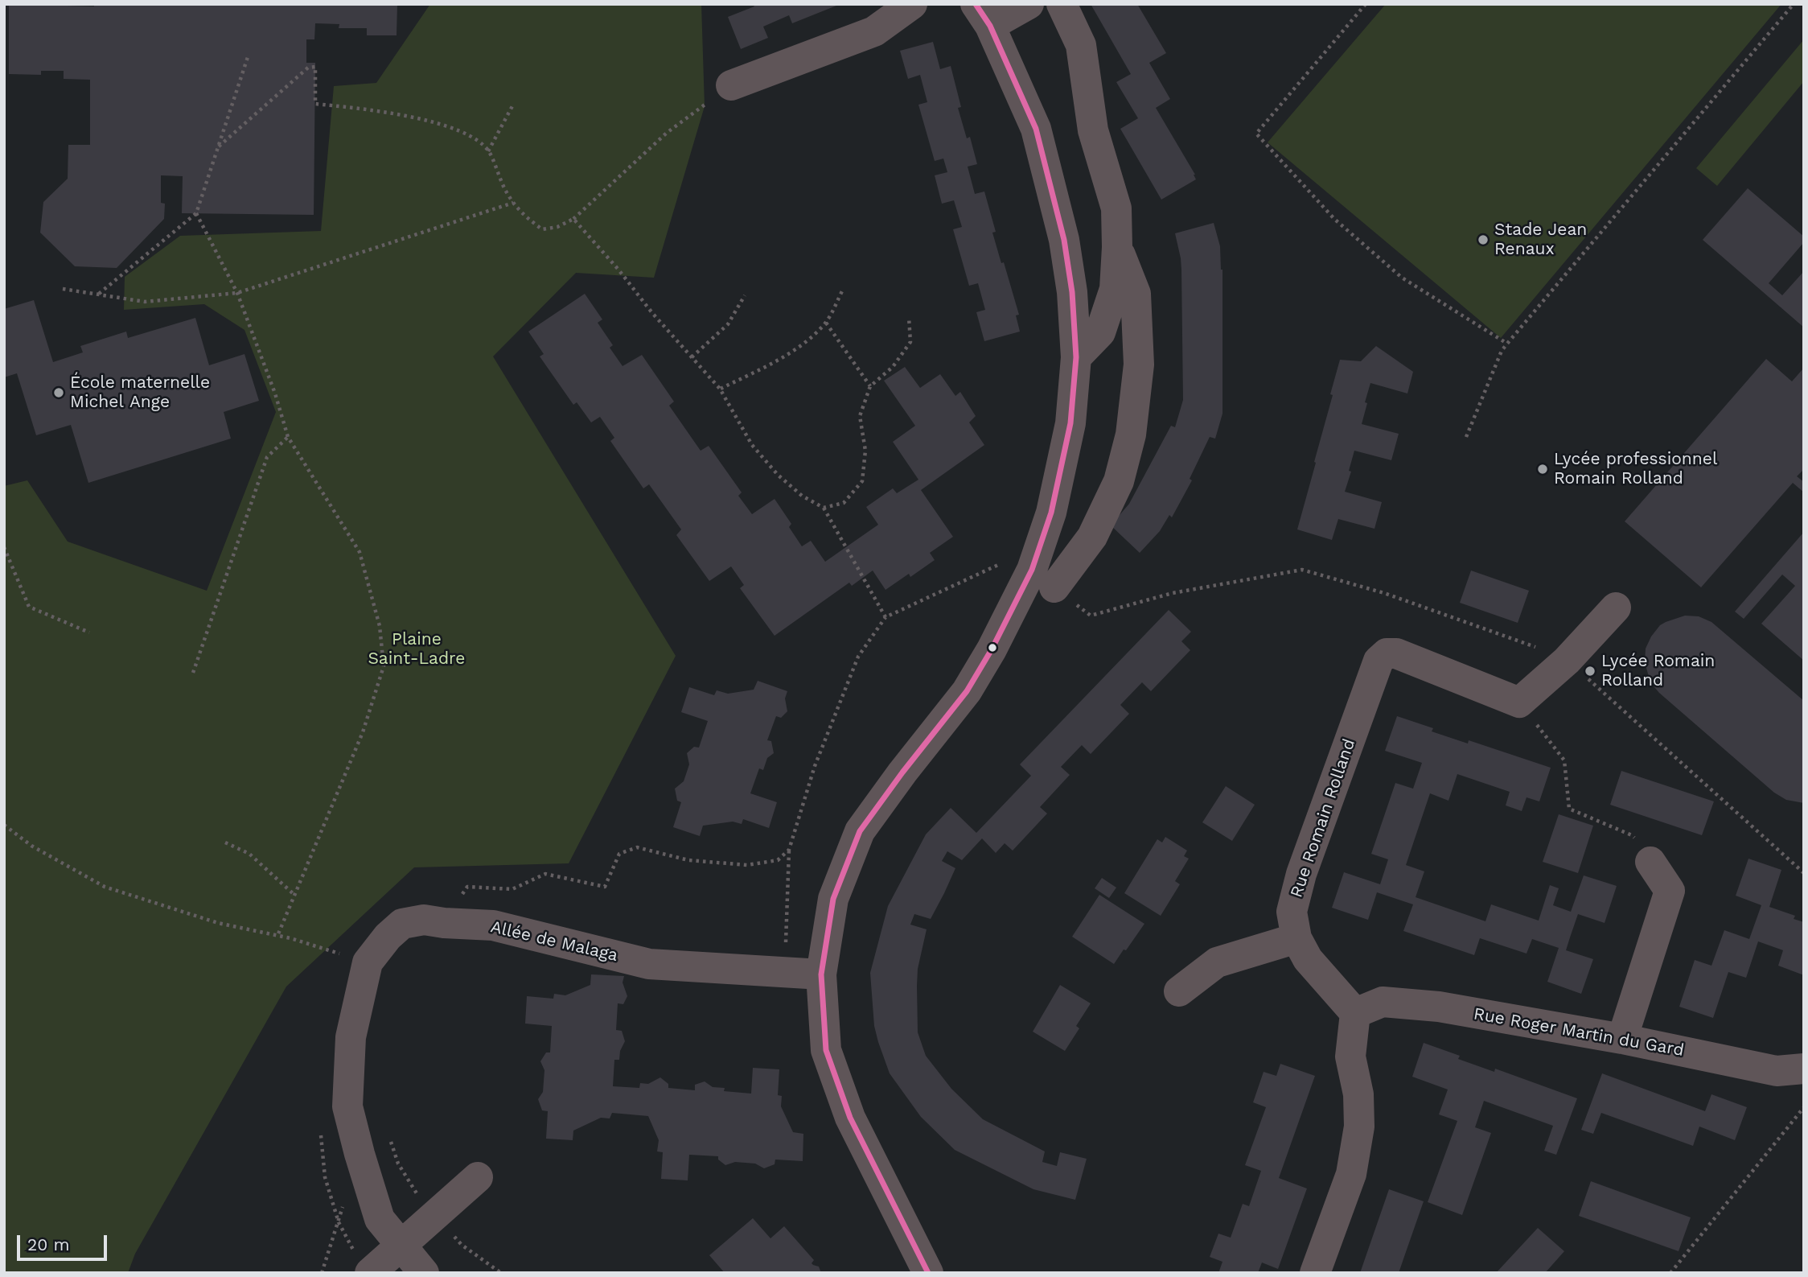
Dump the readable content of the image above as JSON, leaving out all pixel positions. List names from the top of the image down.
{
  "streets": {
    "street": ["Rue Romain Rolland", "Allée de Malaga", "Rue Roger Martin du Gard"]
  },
  "crossings": [
    ["Rue Romain Rolland", "Rue Roger Martin du Gard"]
  ],
  "parks": ["Plaine Saint-Ladre"],
  "places": [
    "Stade Jean Renaux",
    "École maternelle Michel Ange",
    "Lycée professionnel Romain Rolland",
    "Lycée Romain Rolland"
  ],
  "scale_bar": "20 m"
}
